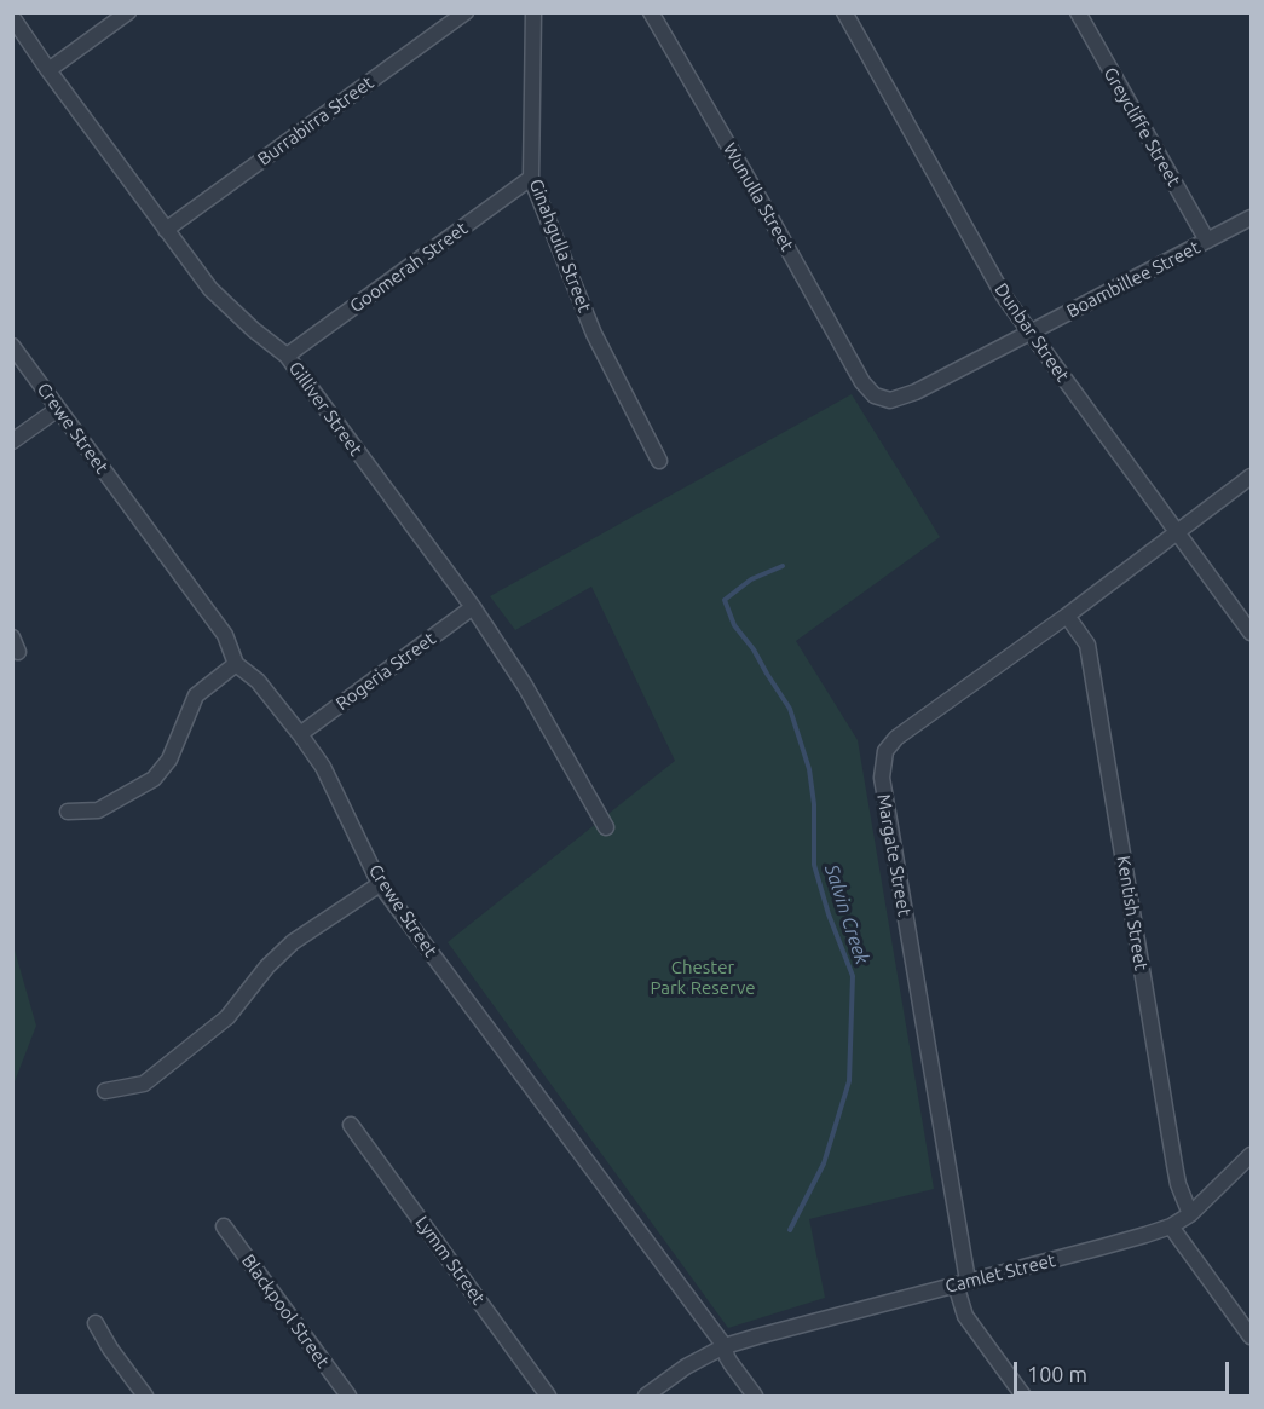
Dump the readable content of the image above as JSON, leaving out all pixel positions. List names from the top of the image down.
{
  "streets": {
    "street": [
      "Burrabirra Street",
      "Greycliffe Street",
      "Wunulla Street",
      "Ginahgulla Street",
      "Goomerah Street",
      "Boambillee Street",
      "Dunbar Street",
      "Gilliver Street",
      "Crewe Street",
      "Rogeria Street",
      "Margate Street",
      "Kentish Street",
      "Lymm Street",
      "Camlet Street",
      "Blackpool Street"
    ]
  },
  "crossings": [
    ["Burrabirra Street", "Gilliver Street"],
    ["Greycliffe Street", "Boambillee Street"],
    ["Wunulla Street", "Boambillee Street"],
    ["Ginahgulla Street", "Goomerah Street"],
    ["Goomerah Street", "Gilliver Street"],
    ["Boambillee Street", "Dunbar Street"],
    ["Dunbar Street", "Margate Street"],
    ["Gilliver Street", "Rogeria Street"],
    ["Crewe Street", "Rogeria Street"],
    ["Crewe Street", "Camlet Street"],
    ["Margate Street", "Kentish Street"],
    ["Margate Street", "Camlet Street"],
    ["Kentish Street", "Camlet Street"]
  ],
  "water": ["Salvin Creek"],
  "parks": ["Chester Park Reserve"],
  "scale_bar": "100 m"
}
